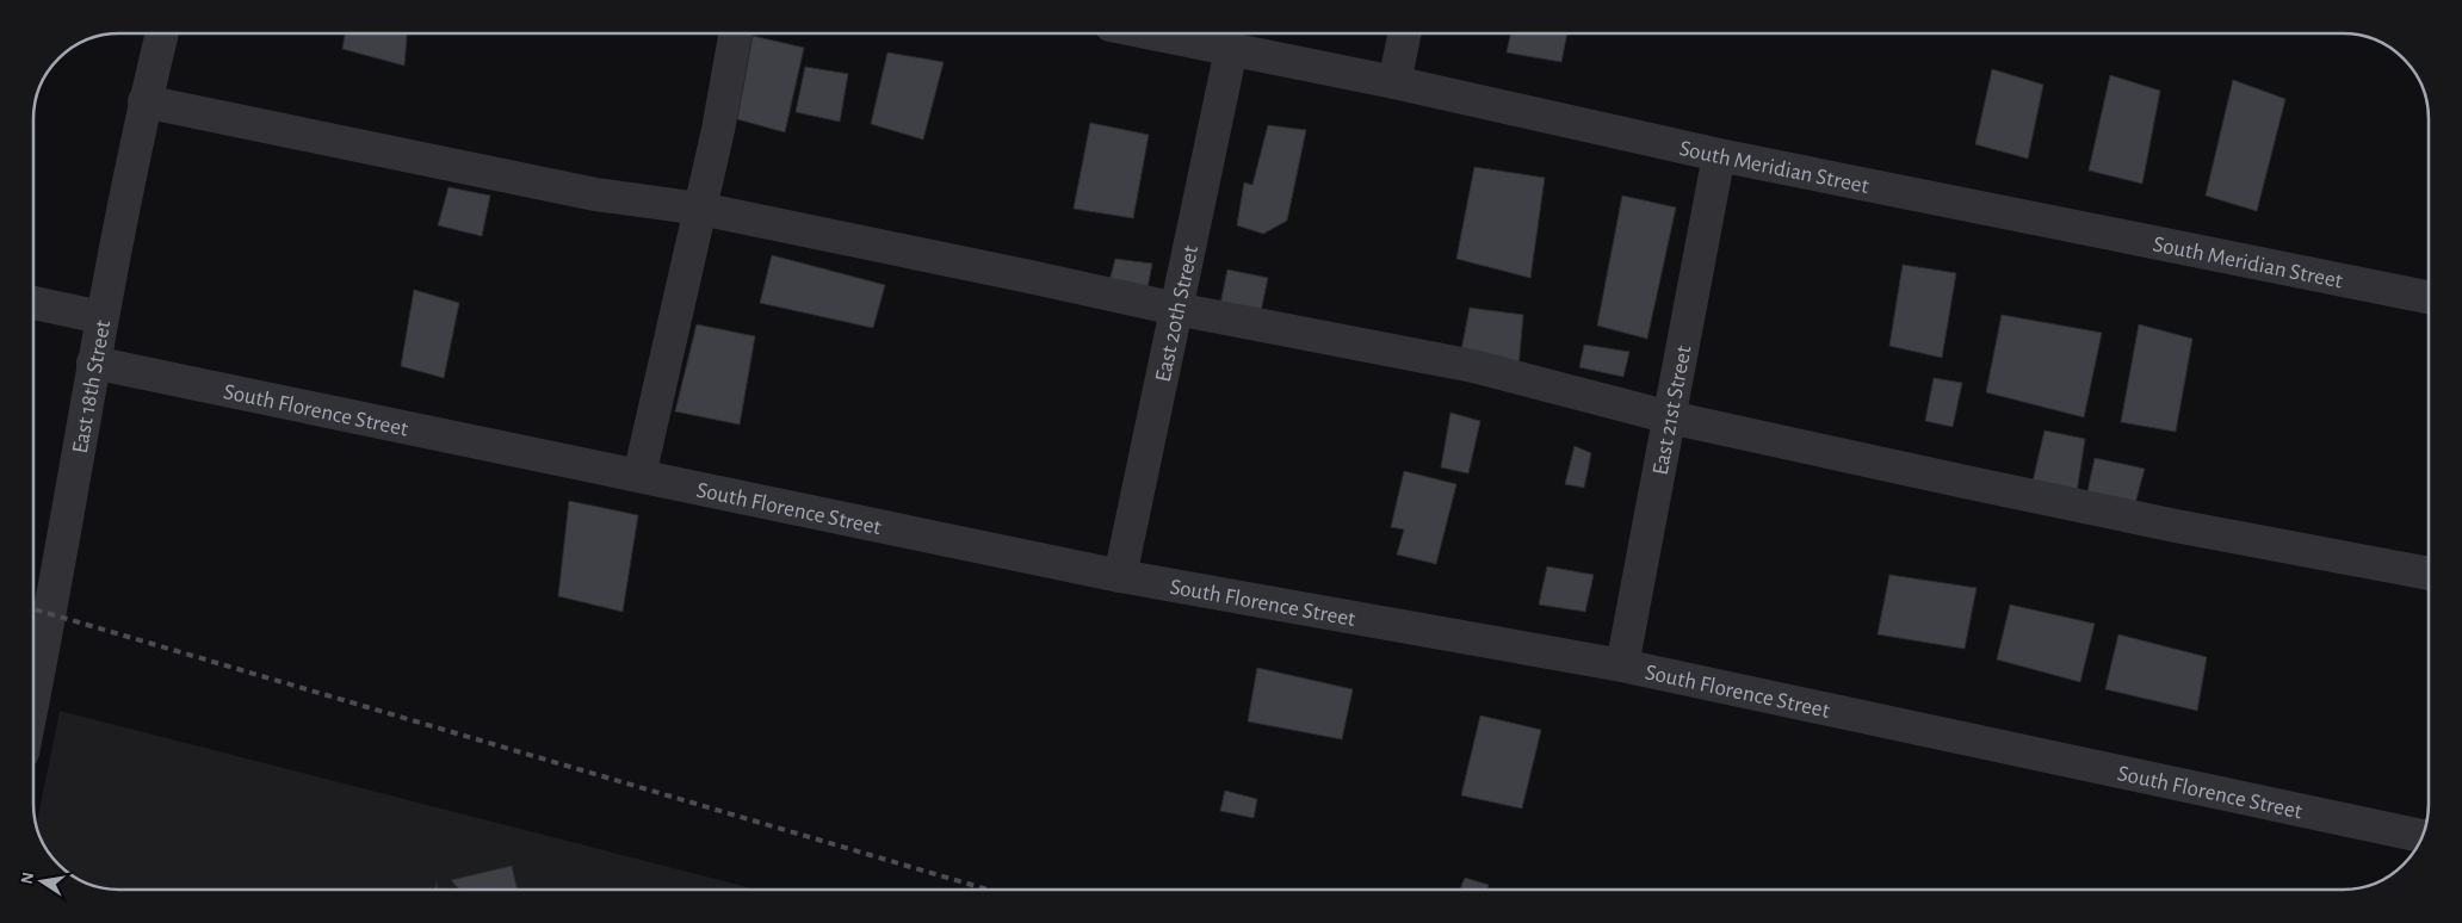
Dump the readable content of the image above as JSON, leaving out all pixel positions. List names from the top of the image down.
{
  "streets": {
    "street": [
      "South Meridian Street",
      "East 20th Street",
      "East 18th Street",
      "South Florence Street",
      "East 21st Street"
    ]
  },
  "crossings": [
    ["South Meridian Street", "East 20th Street"],
    ["South Meridian Street", "East 21st Street"],
    ["East 20th Street", "South Florence Street"],
    ["East 18th Street", "South Florence Street"],
    ["South Florence Street", "East 21st Street"]
  ],
  "north": "left"
}
